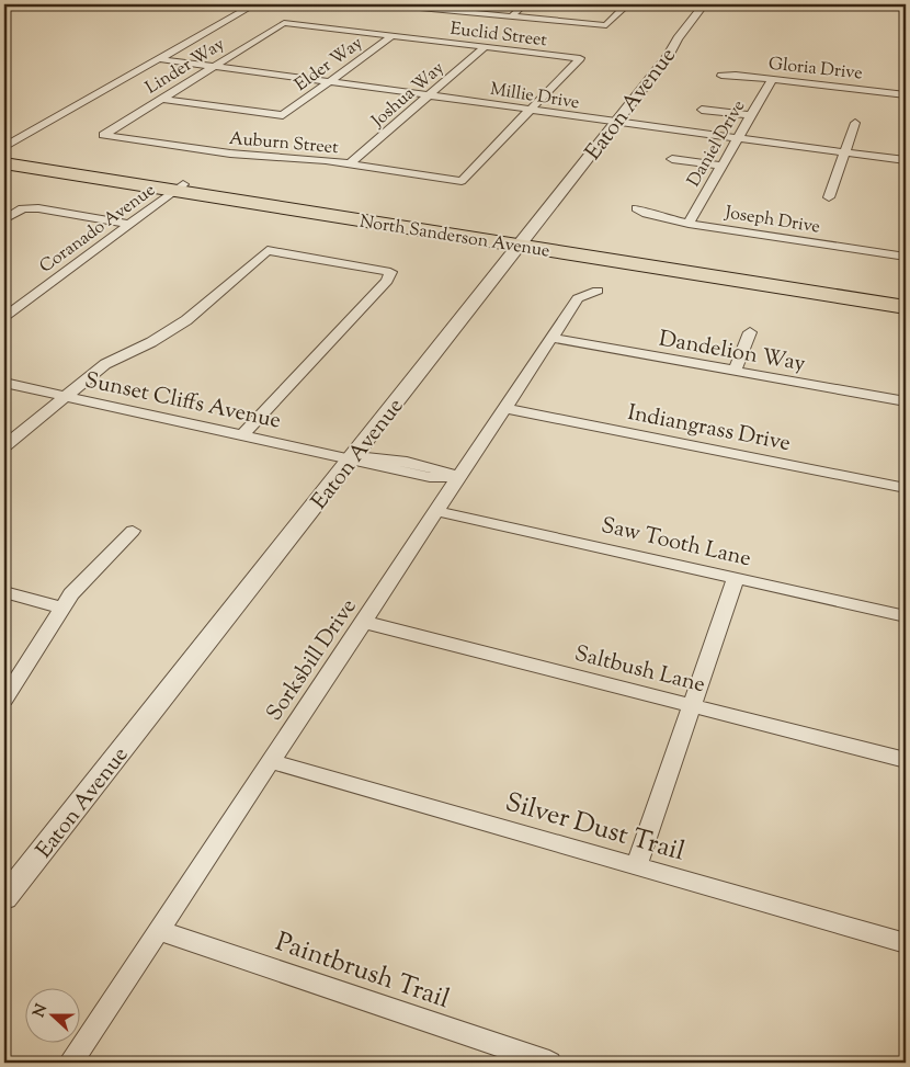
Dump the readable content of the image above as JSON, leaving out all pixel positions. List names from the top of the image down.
{
  "streets": {
    "highway": ["North Sanderson Avenue"],
    "street": [
      "Euclid Street",
      "Elder Way",
      "Linder Way",
      "Gloria Drive",
      "Joshua Way",
      "Millie Drive",
      "Eaton Avenue",
      "Auburn Street",
      "Daniel Drive",
      "Joseph Drive",
      "Coranado Avenue",
      "Dandelion Way",
      "Sunset Cliffs Avenue",
      "Indiangrass Drive",
      "Saw Tooth Lane",
      "Sorksbill Drive",
      "Saltbush Lane",
      "Silver Dust Trail",
      "Paintbrush Trail"
    ]
  },
  "crossings": [
    ["Euclid Street", "Elder Way"],
    ["Euclid Street", "Linder Way"],
    ["Euclid Street", "Joshua Way"],
    ["Euclid Street", "Millie Drive"],
    ["Euclid Street", "Auburn Street"],
    ["Elder Way", "Linder Way"],
    ["Elder Way", "Millie Drive"],
    ["Linder Way", "Millie Drive"],
    ["Linder Way", "Auburn Street"],
    ["Gloria Drive", "Daniel Drive"],
    ["Joshua Way", "Millie Drive"],
    ["Joshua Way", "Auburn Street"],
    ["Millie Drive", "Eaton Avenue"],
    ["Millie Drive", "Auburn Street"],
    ["Millie Drive", "Daniel Drive"],
    ["Eaton Avenue", "North Sanderson Avenue"],
    ["Eaton Avenue", "Sunset Cliffs Avenue"],
    ["Daniel Drive", "Joseph Drive"],
    ["Coranado Avenue", "North Sanderson Avenue"],
    ["Dandelion Way", "Sorksbill Drive"],
    ["Sunset Cliffs Avenue", "Sorksbill Drive"],
    ["Indiangrass Drive", "Sorksbill Drive"],
    ["Saw Tooth Lane", "Sorksbill Drive"],
    ["Sorksbill Drive", "Saltbush Lane"],
    ["Sorksbill Drive", "Silver Dust Trail"],
    ["Sorksbill Drive", "Paintbrush Trail"]
  ],
  "north": "left"
}
